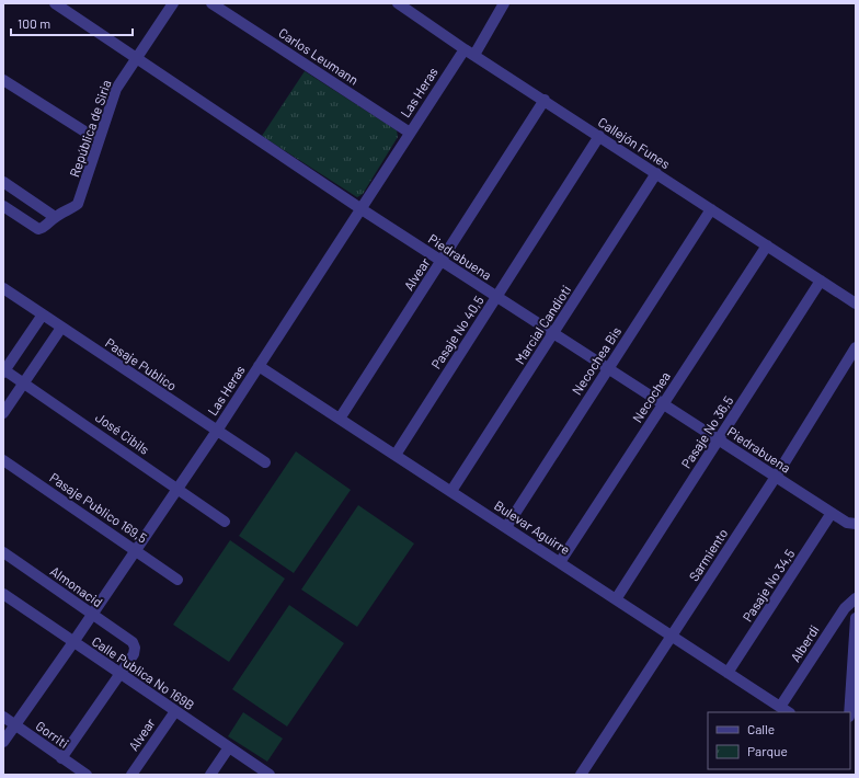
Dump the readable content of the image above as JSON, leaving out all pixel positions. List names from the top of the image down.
{
  "streets": {
    "street": [
      "Carlos Leumann",
      "Las Heras",
      "República de Siria",
      "Callejón Funes",
      "Piedrabuena",
      "Alvear",
      "Marcial Candioti",
      "Pasaje No 40,5",
      "Necochea Bis",
      "Pasaje Publico",
      "Necochea",
      "Pasaje No 36,5",
      "José Cibils",
      "Pasaje Publico 169,5",
      "Bulevar Aguirre",
      "Sarmiento",
      "Pasaje No 34,5",
      "Almonacid",
      "Alberdi",
      "Calle Publica No 169B",
      "Gorriti"
    ]
  },
  "crossings": [
    ["Carlos Leumann", "Las Heras"],
    ["Las Heras", "Callejón Funes"],
    ["Las Heras", "Piedrabuena"],
    ["Las Heras", "Pasaje Publico"],
    ["Las Heras", "José Cibils"],
    ["Las Heras", "Pasaje Publico 169,5"],
    ["Las Heras", "Bulevar Aguirre"],
    ["Las Heras", "Almonacid"],
    ["Las Heras", "Calle Publica No 169B"],
    ["Las Heras", "Gorriti"],
    ["República de Siria", "Piedrabuena"],
    ["Callejón Funes", "Alvear"],
    ["Callejón Funes", "Marcial Candioti"],
    ["Callejón Funes", "Pasaje No 40,5"],
    ["Callejón Funes", "Necochea Bis"],
    ["Callejón Funes", "Necochea"],
    ["Callejón Funes", "Pasaje No 36,5"],
    ["Piedrabuena", "Alvear"],
    ["Piedrabuena", "Marcial Candioti"],
    ["Piedrabuena", "Pasaje No 40,5"],
    ["Piedrabuena", "Necochea Bis"],
    ["Piedrabuena", "Necochea"],
    ["Piedrabuena", "Pasaje No 36,5"],
    ["Piedrabuena", "Sarmiento"],
    ["Piedrabuena", "Pasaje No 34,5"],
    ["Alvear", "Bulevar Aguirre"],
    ["Alvear", "Calle Publica No 169B"],
    ["Marcial Candioti", "Bulevar Aguirre"],
    ["Pasaje No 40,5", "Bulevar Aguirre"],
    ["Necochea Bis", "Bulevar Aguirre"],
    ["Necochea", "Bulevar Aguirre"],
    ["Pasaje No 36,5", "Bulevar Aguirre"],
    ["Bulevar Aguirre", "Sarmiento"],
    ["Bulevar Aguirre", "Pasaje No 34,5"],
    ["Bulevar Aguirre", "Alberdi"],
    ["Almonacid", "Calle Publica No 169B"]
  ],
  "legend": ["Calle", "Parque"],
  "scale_bar": "100 m"
}
